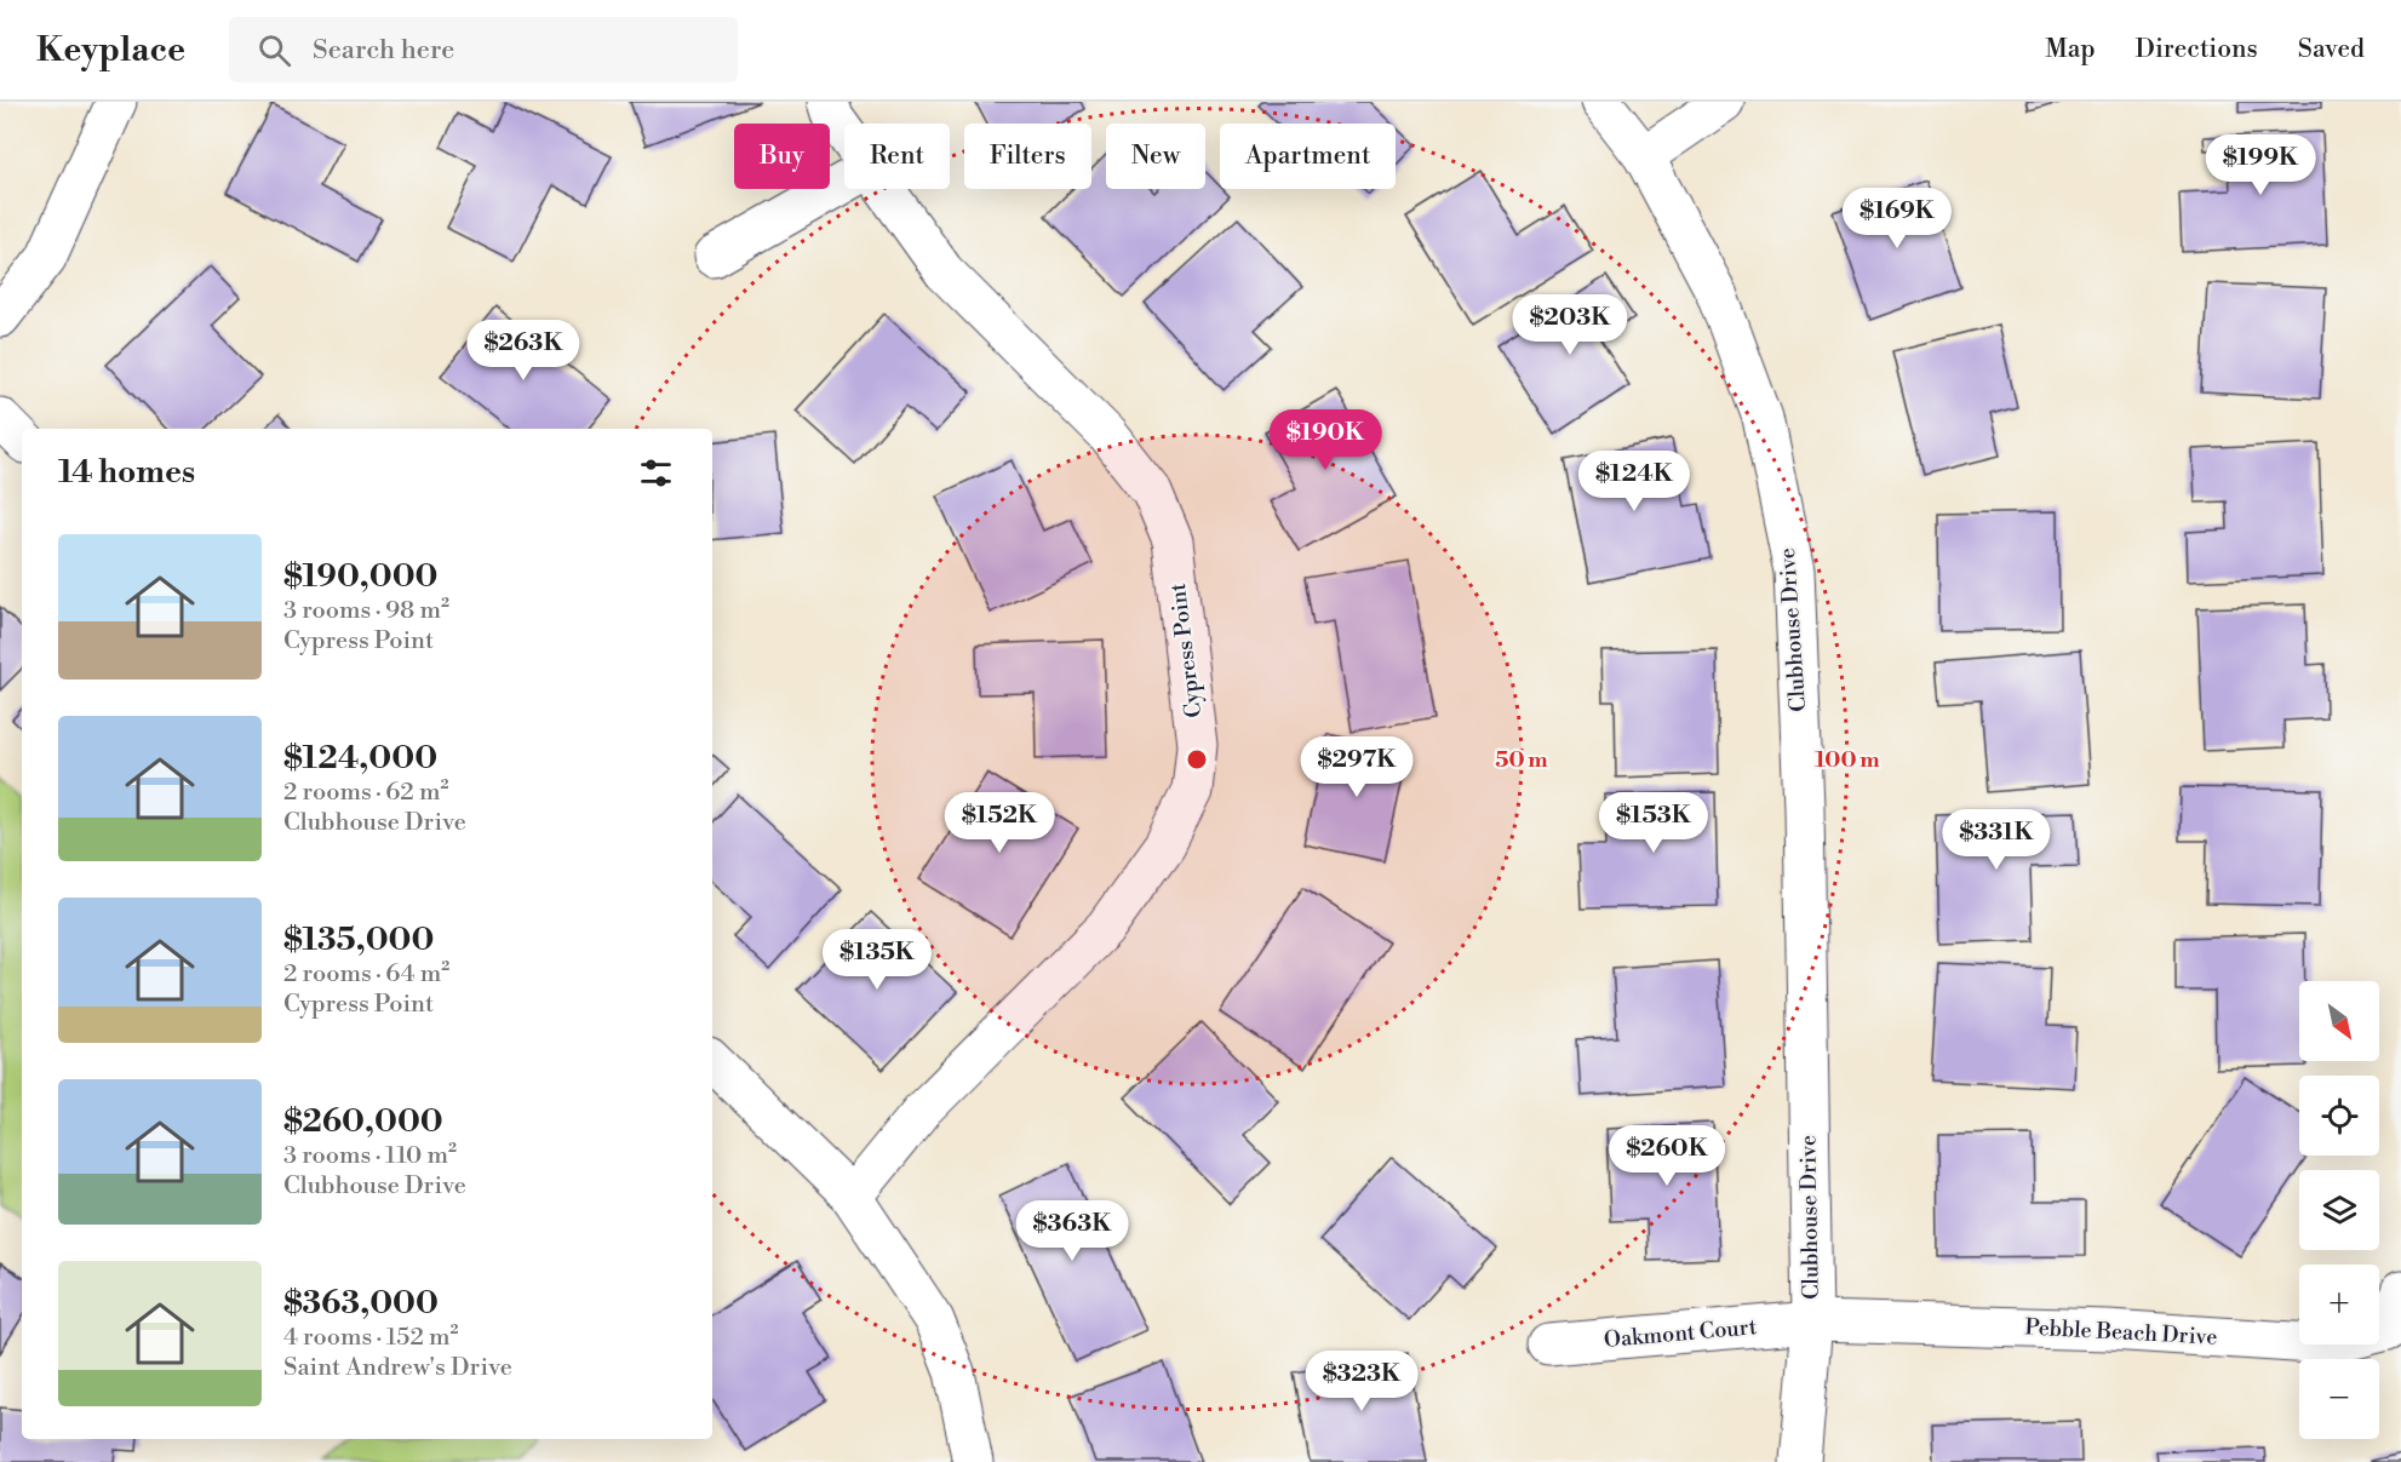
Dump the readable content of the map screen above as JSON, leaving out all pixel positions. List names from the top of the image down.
{
  "streets": {
    "street": [
      "Clubhouse Drive",
      "Cypress Point",
      "Pebble Beach Drive",
      "Oakmont Court"
    ]
  },
  "crossings": [
    ["Clubhouse Drive", "Pebble Beach Drive"],
    ["Clubhouse Drive", "Oakmont Court"],
    ["Pebble Beach Drive", "Oakmont Court"]
  ],
  "north": "bottom right",
  "page": {
    "header": "Keyplace",
    "search": "Search here",
    "nav": ["Map", "Directions", "Saved"],
    "chip": [
      "Buy",
      "Rent",
      "Filters",
      "New",
      "Apartment"
    ],
    "price": [
      "$199K",
      "$169K",
      "$203K",
      "$263K",
      "$190K",
      "$124K",
      "$297K",
      "$152K",
      "$153K",
      "$331K",
      "$135K",
      "$260K",
      "$363K",
      "$323K"
    ],
    "heading": "14 homes",
    "list": [
      {
        "name": "$190,000",
        "note": "3 rooms · 98 m² · Cypress Point"
      },
      {
        "name": "$124,000",
        "note": "2 rooms · 62 m² · Clubhouse Drive"
      },
      {
        "name": "$135,000",
        "note": "2 rooms · 64 m² · Cypress Point"
      },
      {
        "name": "$260,000",
        "note": "3 rooms · 110 m² · Clubhouse Drive"
      },
      {
        "name": "$363,000",
        "note": "4 rooms · 152 m² · Saint Andrew's Drive"
      }
    ],
    "map_buttons": ["+", "−"]
  },
  "rings": ["50 m", "100 m"]
}
